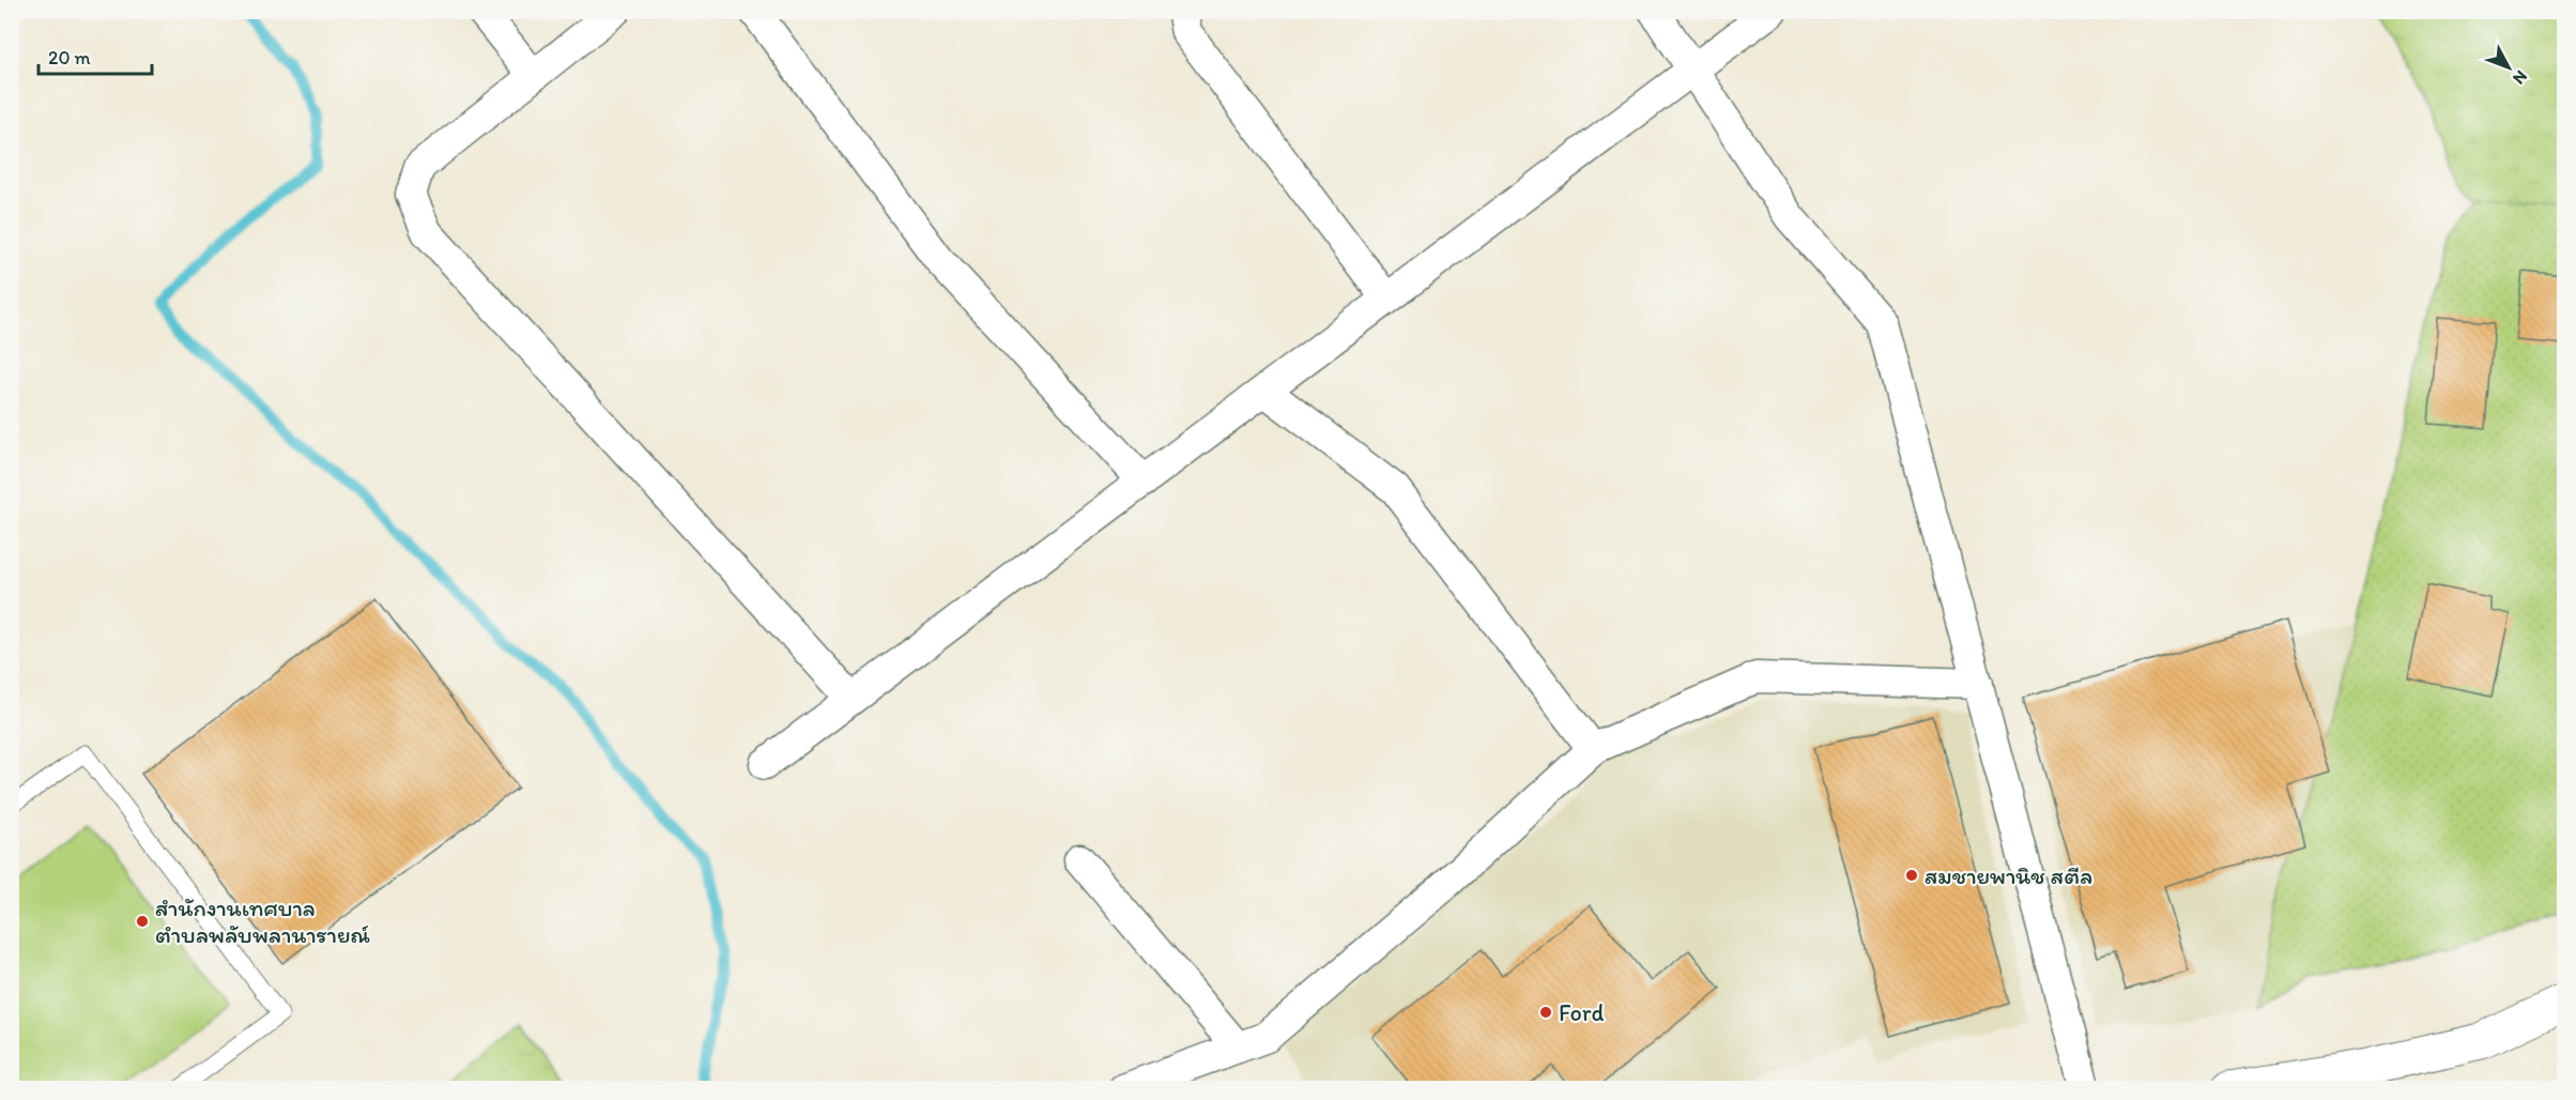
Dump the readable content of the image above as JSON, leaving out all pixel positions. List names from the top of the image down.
{
  "places": ["สมชายพานิช สตีล", "สำนักงานเทศบาล ตำบลพลับพลานารายณ์", "Ford"],
  "scale_bar": "20 m",
  "north": "bottom right"
}
